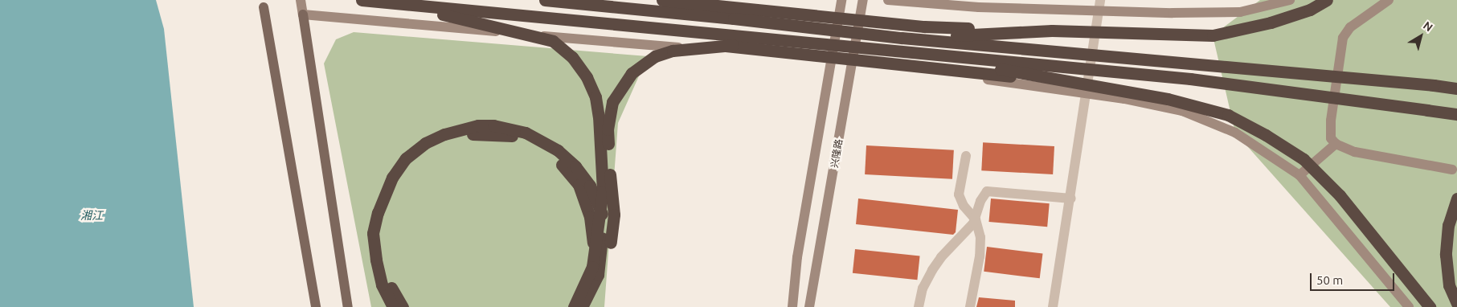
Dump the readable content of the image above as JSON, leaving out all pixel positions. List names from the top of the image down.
{
  "streets": {
    "street": ["兴隆路"]
  },
  "water": ["湘江"],
  "scale_bar": "50 m",
  "north": "top right"
}
